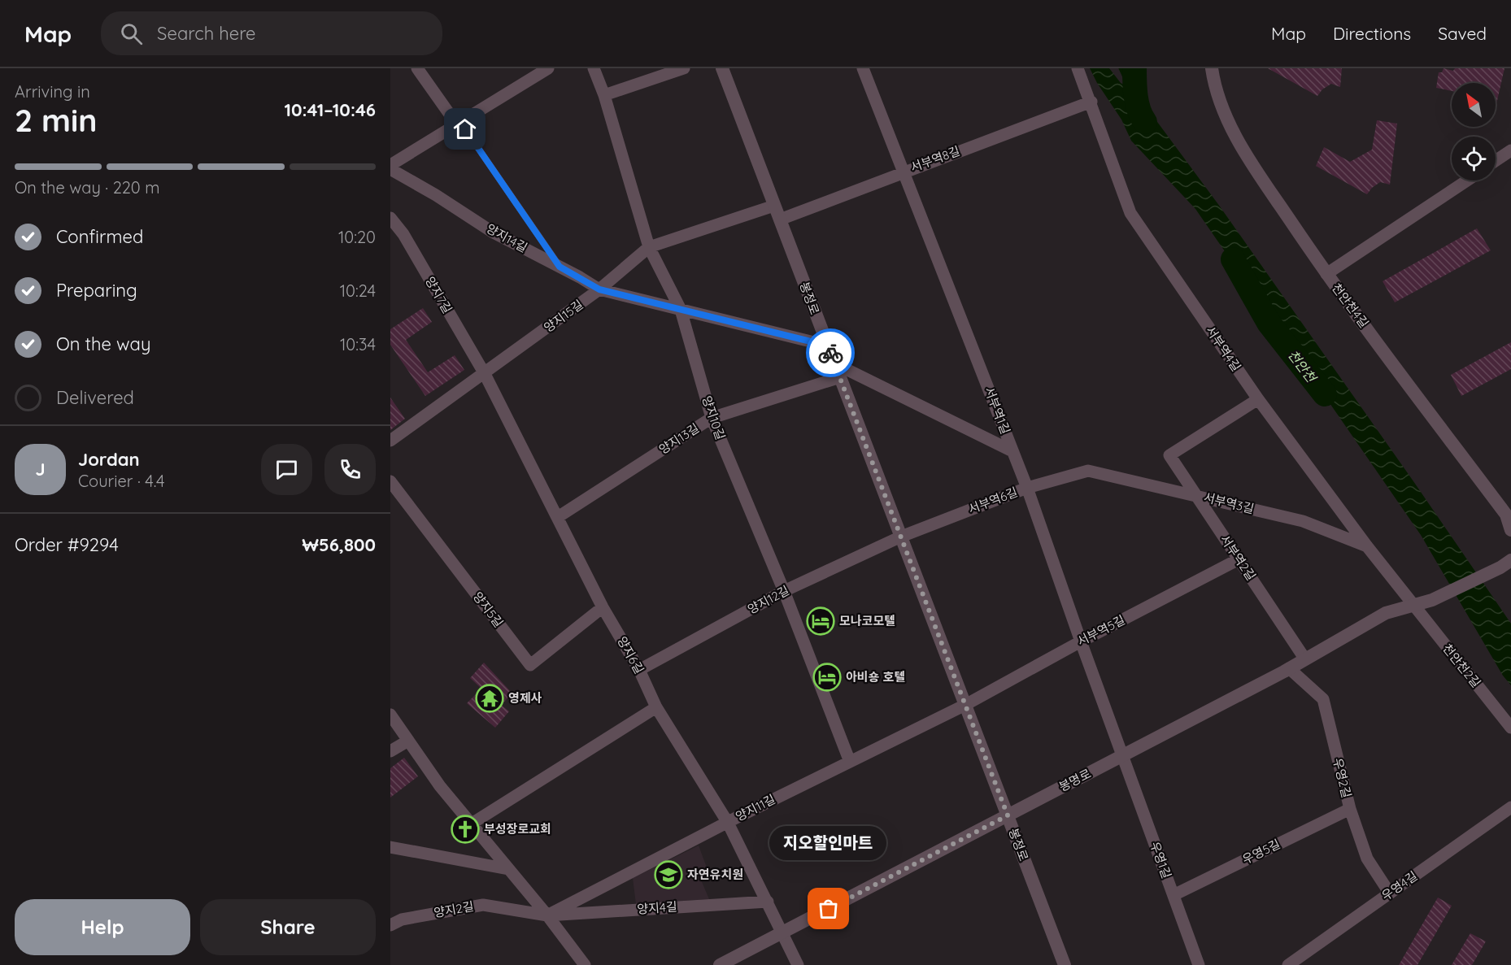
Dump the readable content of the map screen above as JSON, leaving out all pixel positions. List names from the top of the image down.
{
  "streets": {
    "street": [
      "서부역8길",
      "양지14길",
      "양지7길",
      "봉정로",
      "천안천4길",
      "양지15길",
      "서부역4길",
      "서부역1길",
      "양지10길",
      "양지13길",
      "서부역6길",
      "서부역3길",
      "서부역2길",
      "양지12길",
      "양지5길",
      "서부역5길",
      "양지6길",
      "천안천2길",
      "우영2길",
      "봉명로",
      "양지11길",
      "우영5길",
      "우영1길",
      "우영4길",
      "양지4길",
      "양지2길"
    ]
  },
  "crossings": [
    ["서부역8길", "봉정로"],
    ["서부역8길", "서부역4길"],
    ["서부역8길", "서부역1길"],
    ["양지14길", "봉정로"],
    ["양지14길", "양지15길"],
    ["양지14길", "양지10길"],
    ["양지7길", "양지15길"],
    ["양지7길", "양지6길"],
    ["봉정로", "양지15길"],
    ["봉정로", "양지13길"],
    ["봉정로", "서부역6길"],
    ["봉정로", "양지12길"],
    ["봉정로", "서부역5길"],
    ["봉정로", "봉명로"],
    ["봉정로", "양지11길"],
    ["양지15길", "양지10길"],
    ["양지15길", "양지6길"],
    ["서부역4길", "서부역3길"],
    ["서부역4길", "서부역2길"],
    ["서부역4길", "천안천2길"],
    ["서부역4길", "봉명로"],
    ["서부역1길", "서부역6길"],
    ["서부역1길", "서부역5길"],
    ["서부역1길", "봉명로"],
    ["서부역1길", "우영1길"],
    ["양지10길", "양지13길"],
    ["양지10길", "양지12길"],
    ["양지10길", "양지11길"],
    ["양지13길", "양지6길"],
    ["서부역6길", "서부역3길"],
    ["서부역6길", "양지12길"],
    ["서부역3길", "서부역2길"],
    ["서부역2길", "서부역5길"],
    ["서부역2길", "봉명로"],
    ["양지12길", "양지6길"],
    ["양지5길", "양지6길"],
    ["서부역5길", "양지11길"],
    ["양지6길", "봉명로"],
    ["양지6길", "양지11길"],
    ["양지6길", "양지4길"],
    ["천안천2길", "봉명로"],
    ["우영2길", "봉명로"],
    ["우영2길", "우영5길"],
    ["우영2길", "우영4길"],
    ["봉명로", "우영1길"],
    ["양지11길", "양지4길"],
    ["양지11길", "양지2길"],
    ["우영5길", "우영1길"],
    ["양지4길", "양지2길"]
  ],
  "water": ["천안천"],
  "places": {
    "hotel": ["모나코모텔", "아비숑 호텔"],
    "temple": ["영제사"],
    "church": ["부성장로교회"],
    "school or university": ["자연유치원"],
    "other": ["지오할인마트"]
  },
  "north": "top left",
  "page": {
    "header": "Map",
    "search": "Search here",
    "nav": ["Map", "Directions", "Saved"],
    "heading": ["2 min", "Arriving in", "10:41–10:46"],
    "panel": [
      "Jordan",
      "Courier · 4.4",
      "Order #9294",
      "₩56,800"
    ],
    "bar": "On the way · 220 m",
    "list": [
      ["Confirmed", "10:20"],
      ["Preparing", "10:24"],
      ["On the way", "10:34"],
      "Delivered"
    ],
    "round": "J",
    "bubble": "지오할인마트",
    "buttons": ["Help", "Share"]
  }
}
